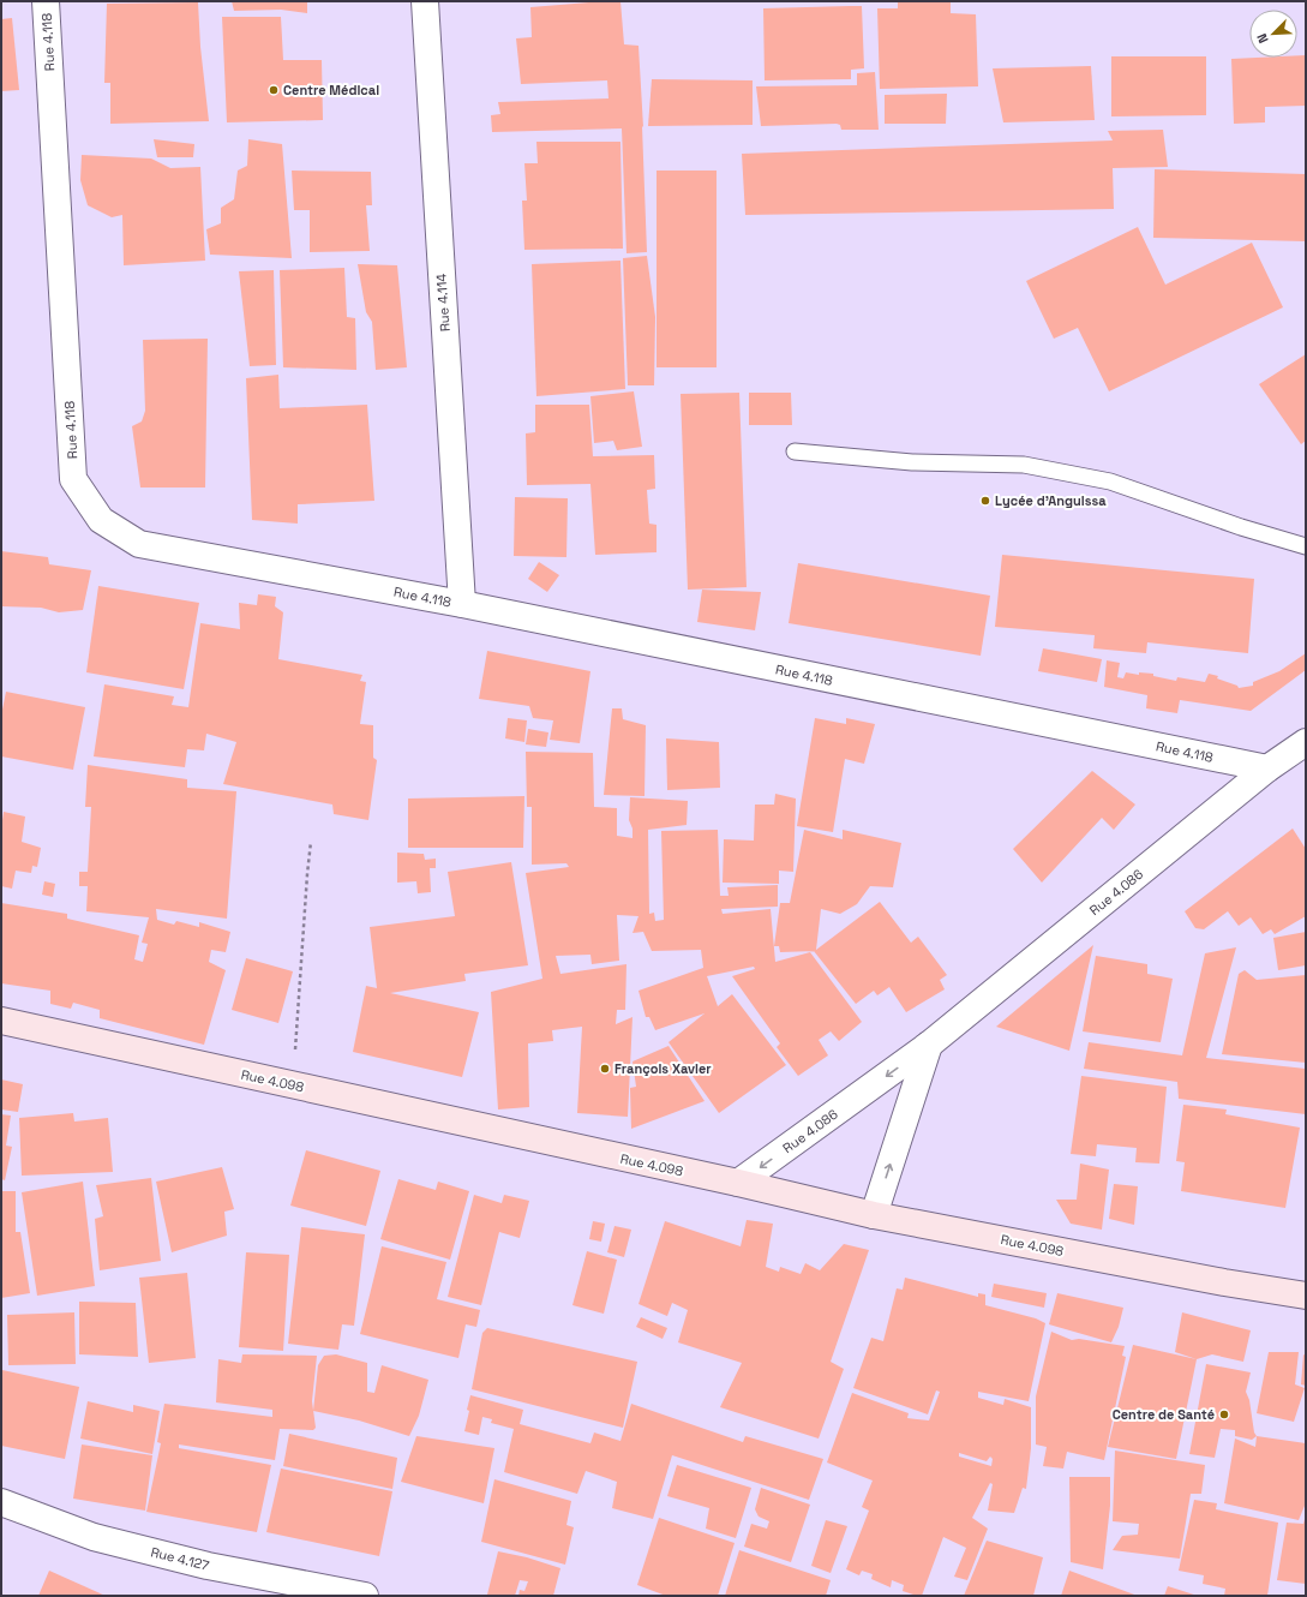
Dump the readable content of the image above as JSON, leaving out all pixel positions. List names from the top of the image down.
{
  "streets": {
    "main road": ["Rue 4.098"],
    "street": [
      "Rue 4.118",
      "Rue 4.114",
      "Rue 4.086",
      "Rue 4.127"
    ]
  },
  "crossings": [
    ["Rue 4.118", "Rue 4.114"],
    ["Rue 4.118", "Rue 4.086"],
    ["Rue 4.086", "Rue 4.098"]
  ],
  "places": [
    "Centre Médical",
    "Lycée d'Anguissa",
    "François Xavier",
    "Centre de Santé"
  ],
  "north": "bottom left"
}
